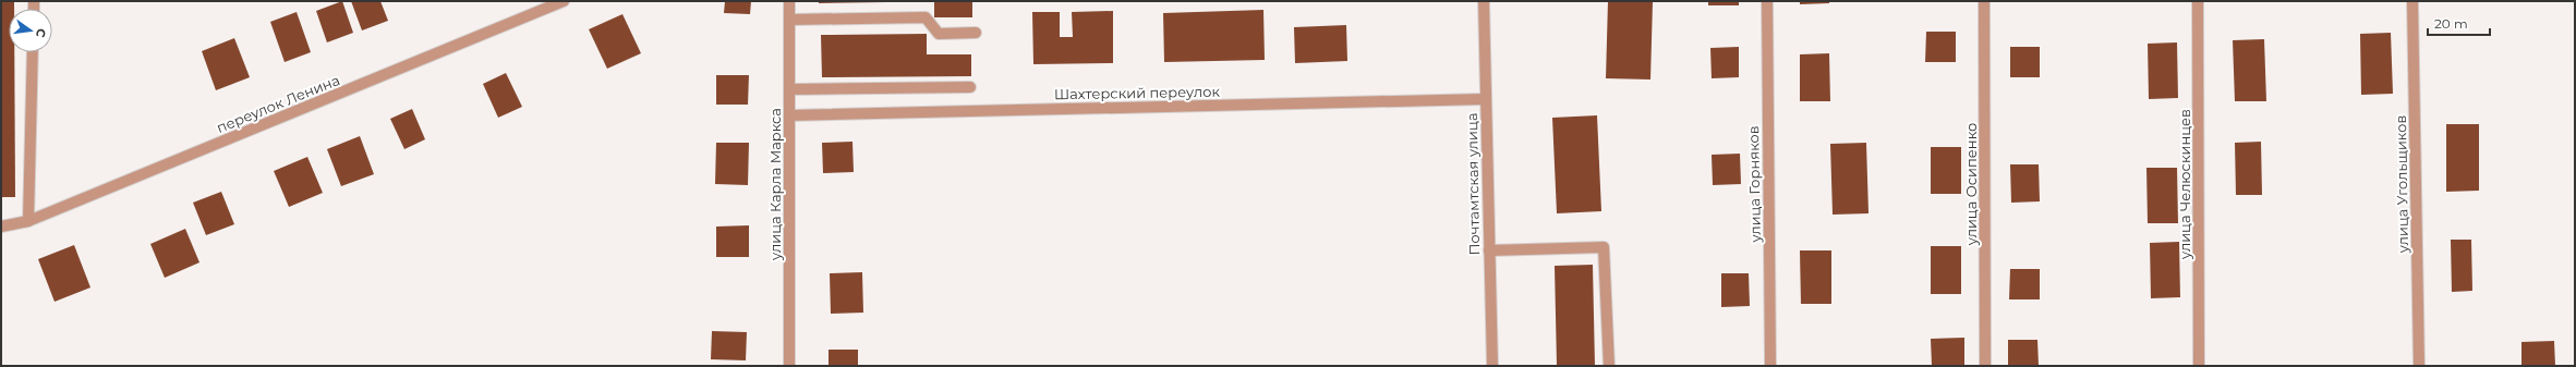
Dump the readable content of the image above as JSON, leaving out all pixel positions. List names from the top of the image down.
{
  "streets": {
    "street": [
      "Шахтерский переулок",
      "переулок Ленина",
      "улица Карла Маркса",
      "Почтамтская улица",
      "улица Горняков",
      "улица Осипенко",
      "улица Челюскинцев",
      "улица Угольщиков"
    ]
  },
  "crossings": [
    ["Шахтерский переулок", "улица Карла Маркса"],
    ["Шахтерский переулок", "Почтамтская улица"]
  ],
  "scale_bar": "20 m",
  "north": "right"
}
